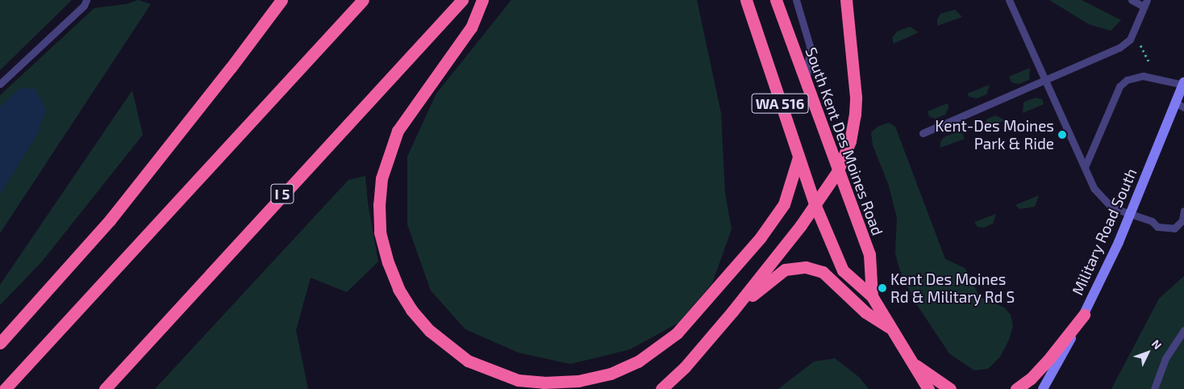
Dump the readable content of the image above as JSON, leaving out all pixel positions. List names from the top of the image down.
{
  "streets": {
    "highway": ["WA 516", "South Kent Des Moines Road", "I 5"],
    "main road": ["Military Road South"]
  },
  "places": ["Kent-Des Moines Park & Ride", "Kent Des Moines Rd & Military Rd S"],
  "north": "top right"
}
